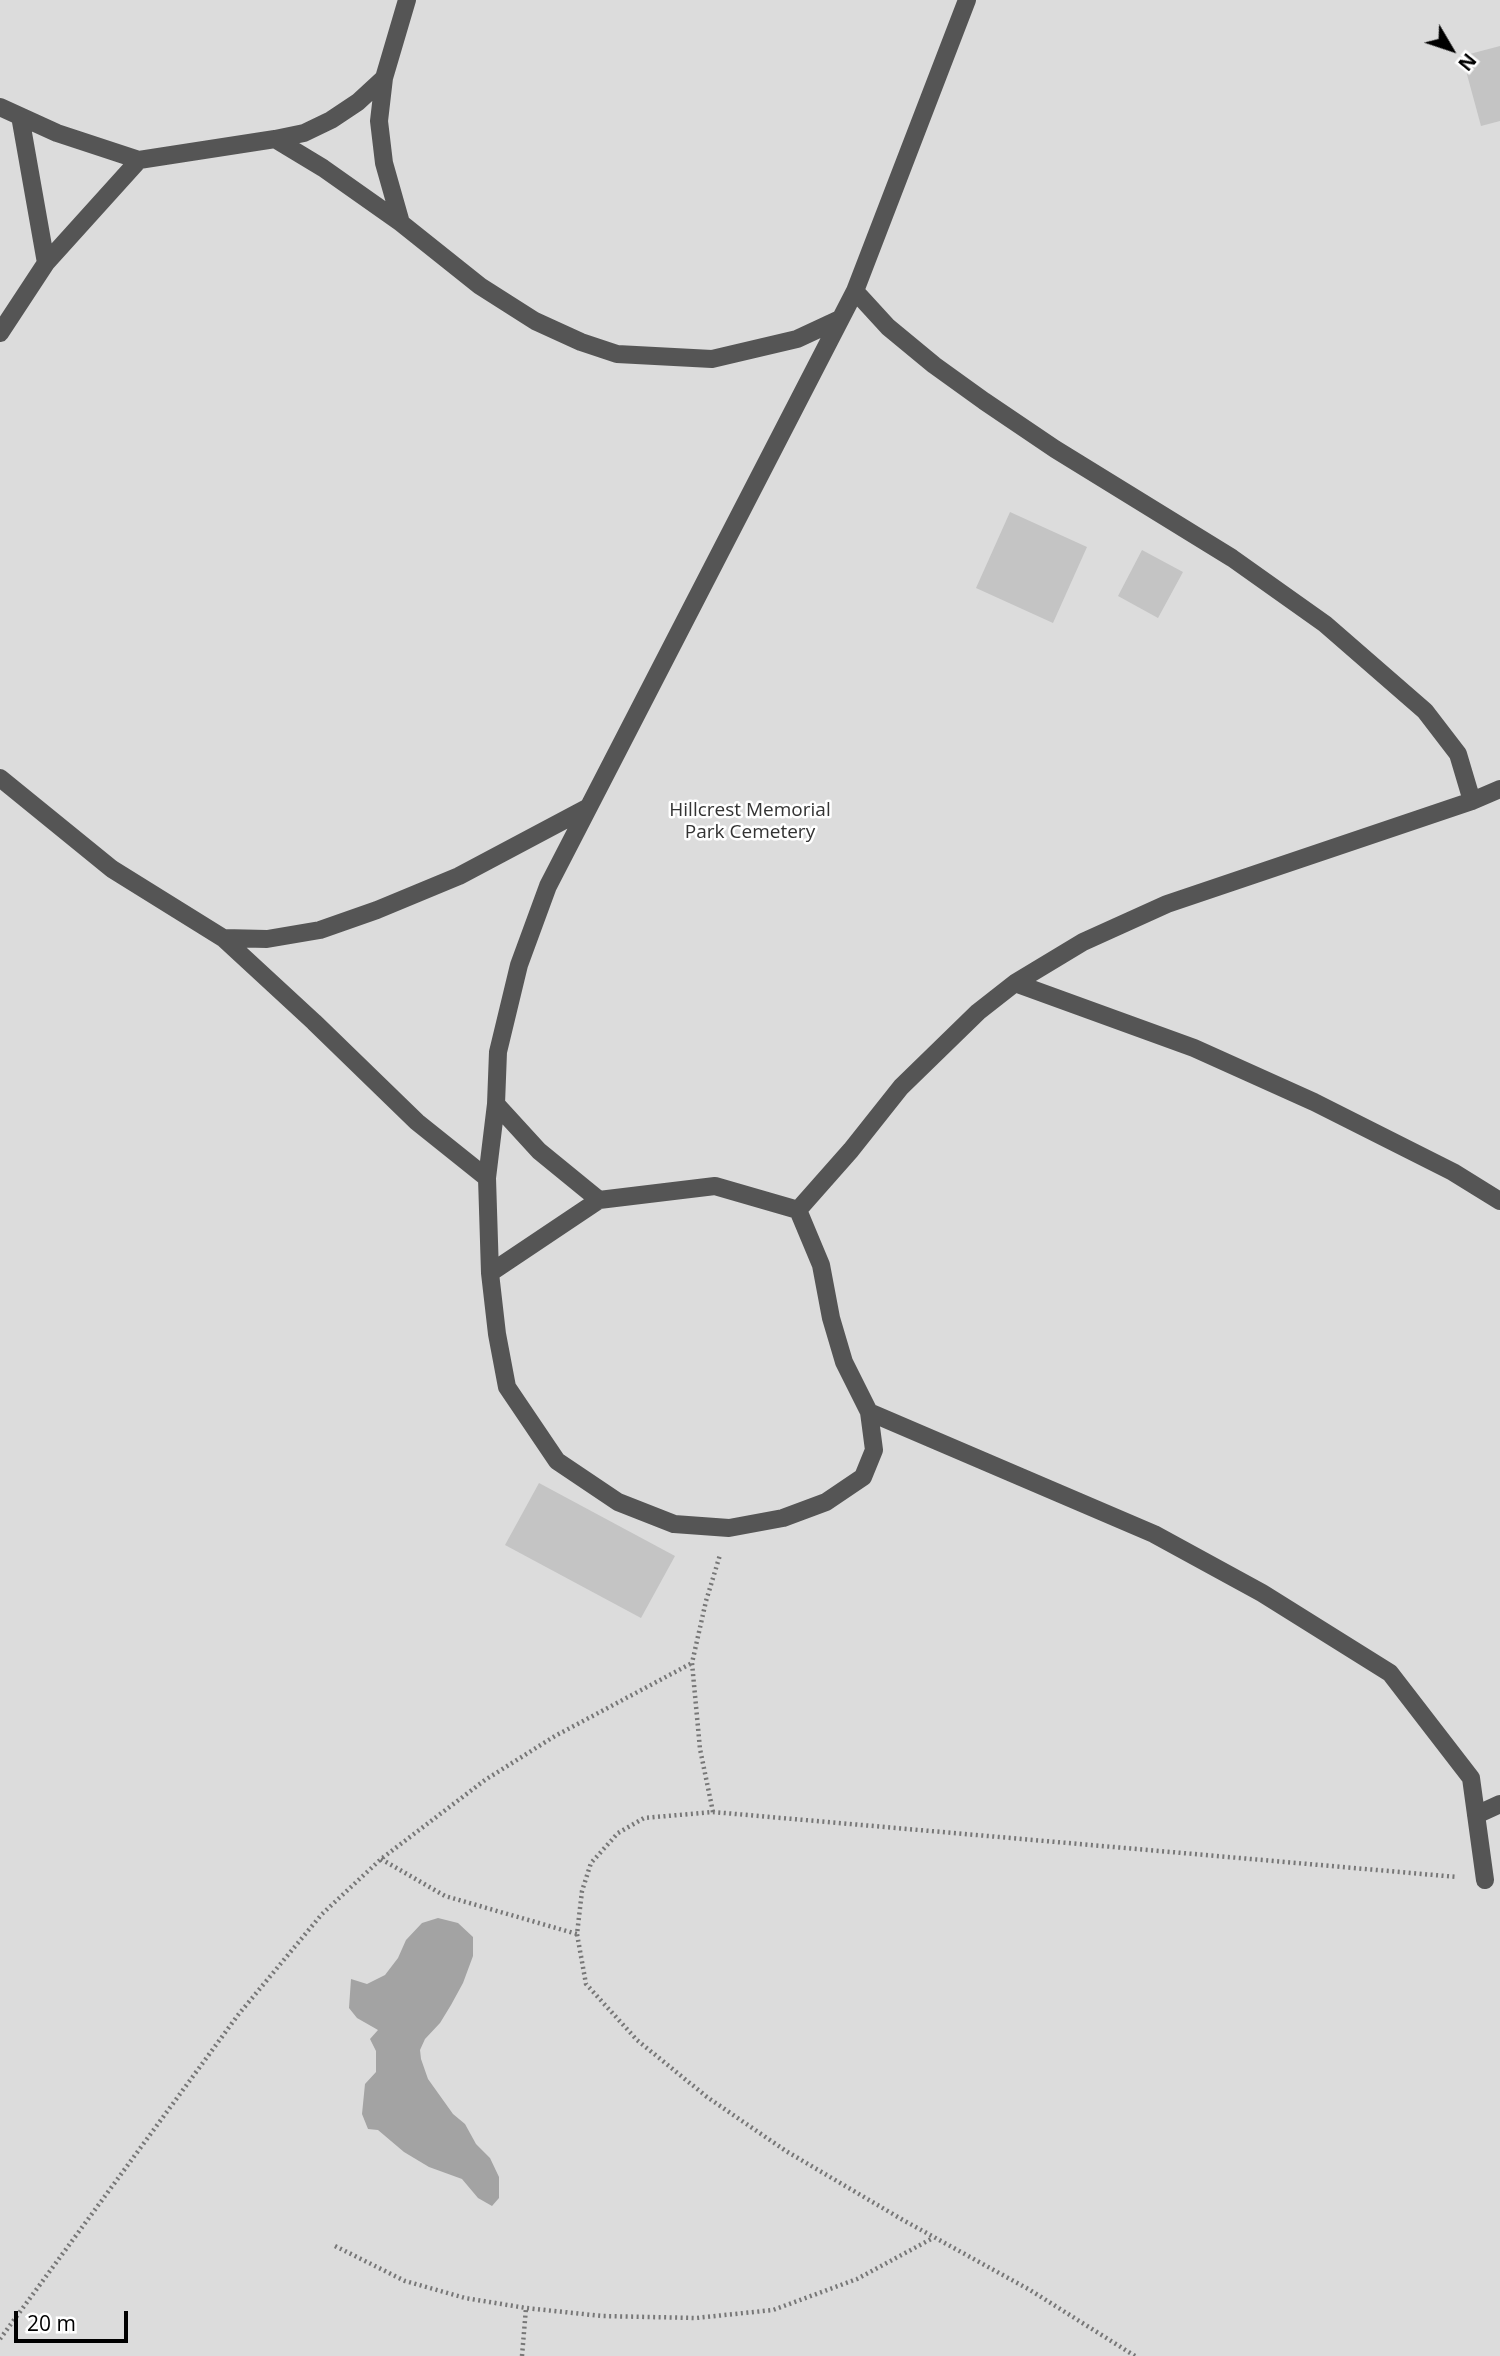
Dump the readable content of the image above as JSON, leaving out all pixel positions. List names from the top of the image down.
{
  "parks": ["Hillcrest Memorial Park Cemetery"],
  "scale_bar": "20 m",
  "north": "bottom right"
}
